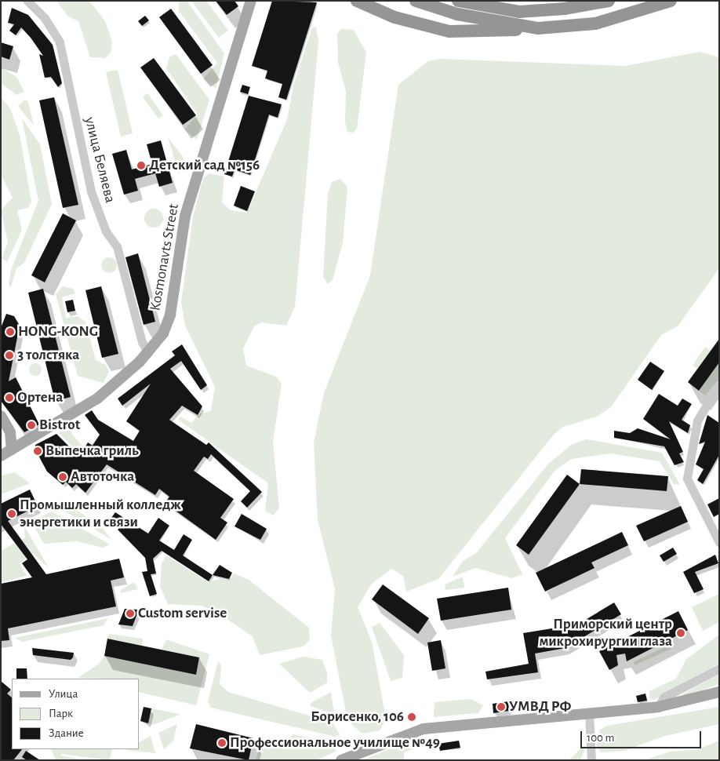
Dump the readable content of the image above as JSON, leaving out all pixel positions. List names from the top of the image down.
{
  "streets": {
    "main road": ["Kosmonavts Street"],
    "street": ["улица Беляева"]
  },
  "crossings": [
    ["улица Беляева", "Kosmonavts Street"]
  ],
  "places": [
    "Детский сад №156",
    "HONG-KONG",
    "3 толстяка",
    "Ортена",
    "Bistrot",
    "Выпечка гриль",
    "Автоточка",
    "Промышленный колледж энергетики и связи",
    "Custom servise",
    "Приморский центр микрохирургии глаза",
    "УМВД РФ",
    "Борисенко, 106",
    "Профессиональное училище №49"
  ],
  "legend": ["Улица", "Парк", "Здание"],
  "scale_bar": "100 m"
}
